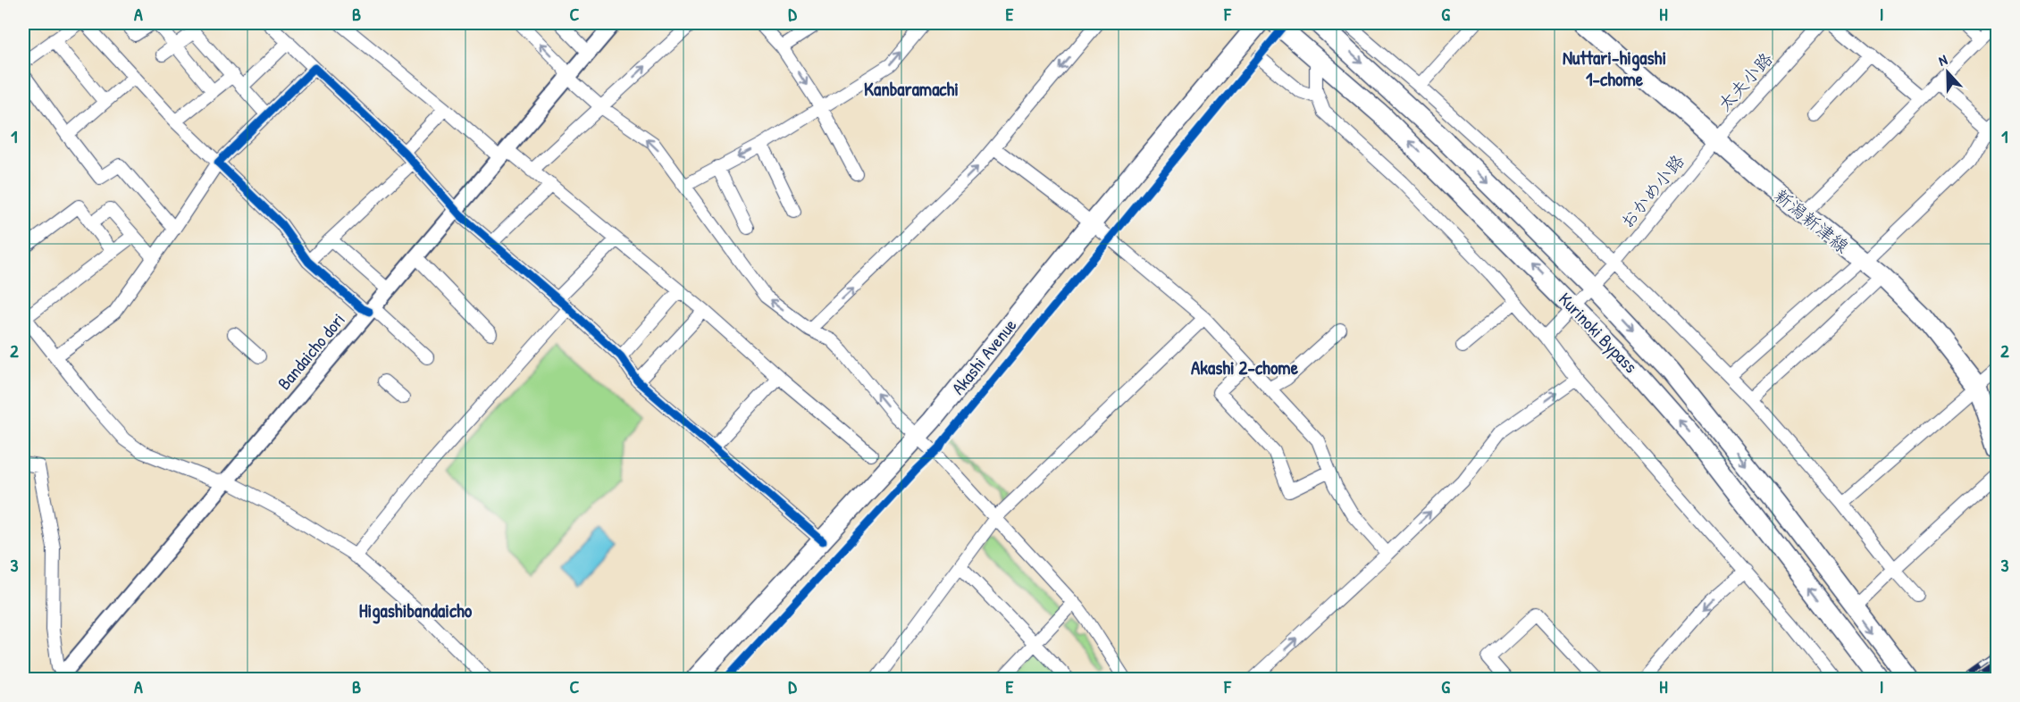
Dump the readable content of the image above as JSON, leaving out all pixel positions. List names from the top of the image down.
{
  "streets": {
    "main road": ["新潟新津線", "Kurinoki Bypass", "Akashi Avenue"],
    "street": ["太夫小路", "おかめ小路", "Bandaicho dori"]
  },
  "crossings": [
    ["太夫小路", "おかめ小路"],
    ["太夫小路", "新潟新津線"],
    ["おかめ小路", "新潟新津線"],
    ["おかめ小路", "Kurinoki Bypass"]
  ],
  "districts": [
    "Nuttari-higashi 1-chome",
    "Kanbaramachi",
    "Akashi 2-chome",
    "Higashibandaicho"
  ],
  "north": "top",
  "grid": {
    "columns": [
      "A",
      "B",
      "C",
      "D",
      "E",
      "F",
      "G",
      "H",
      "I"
    ],
    "rows": ["1", "2", "3"]
  }
}
